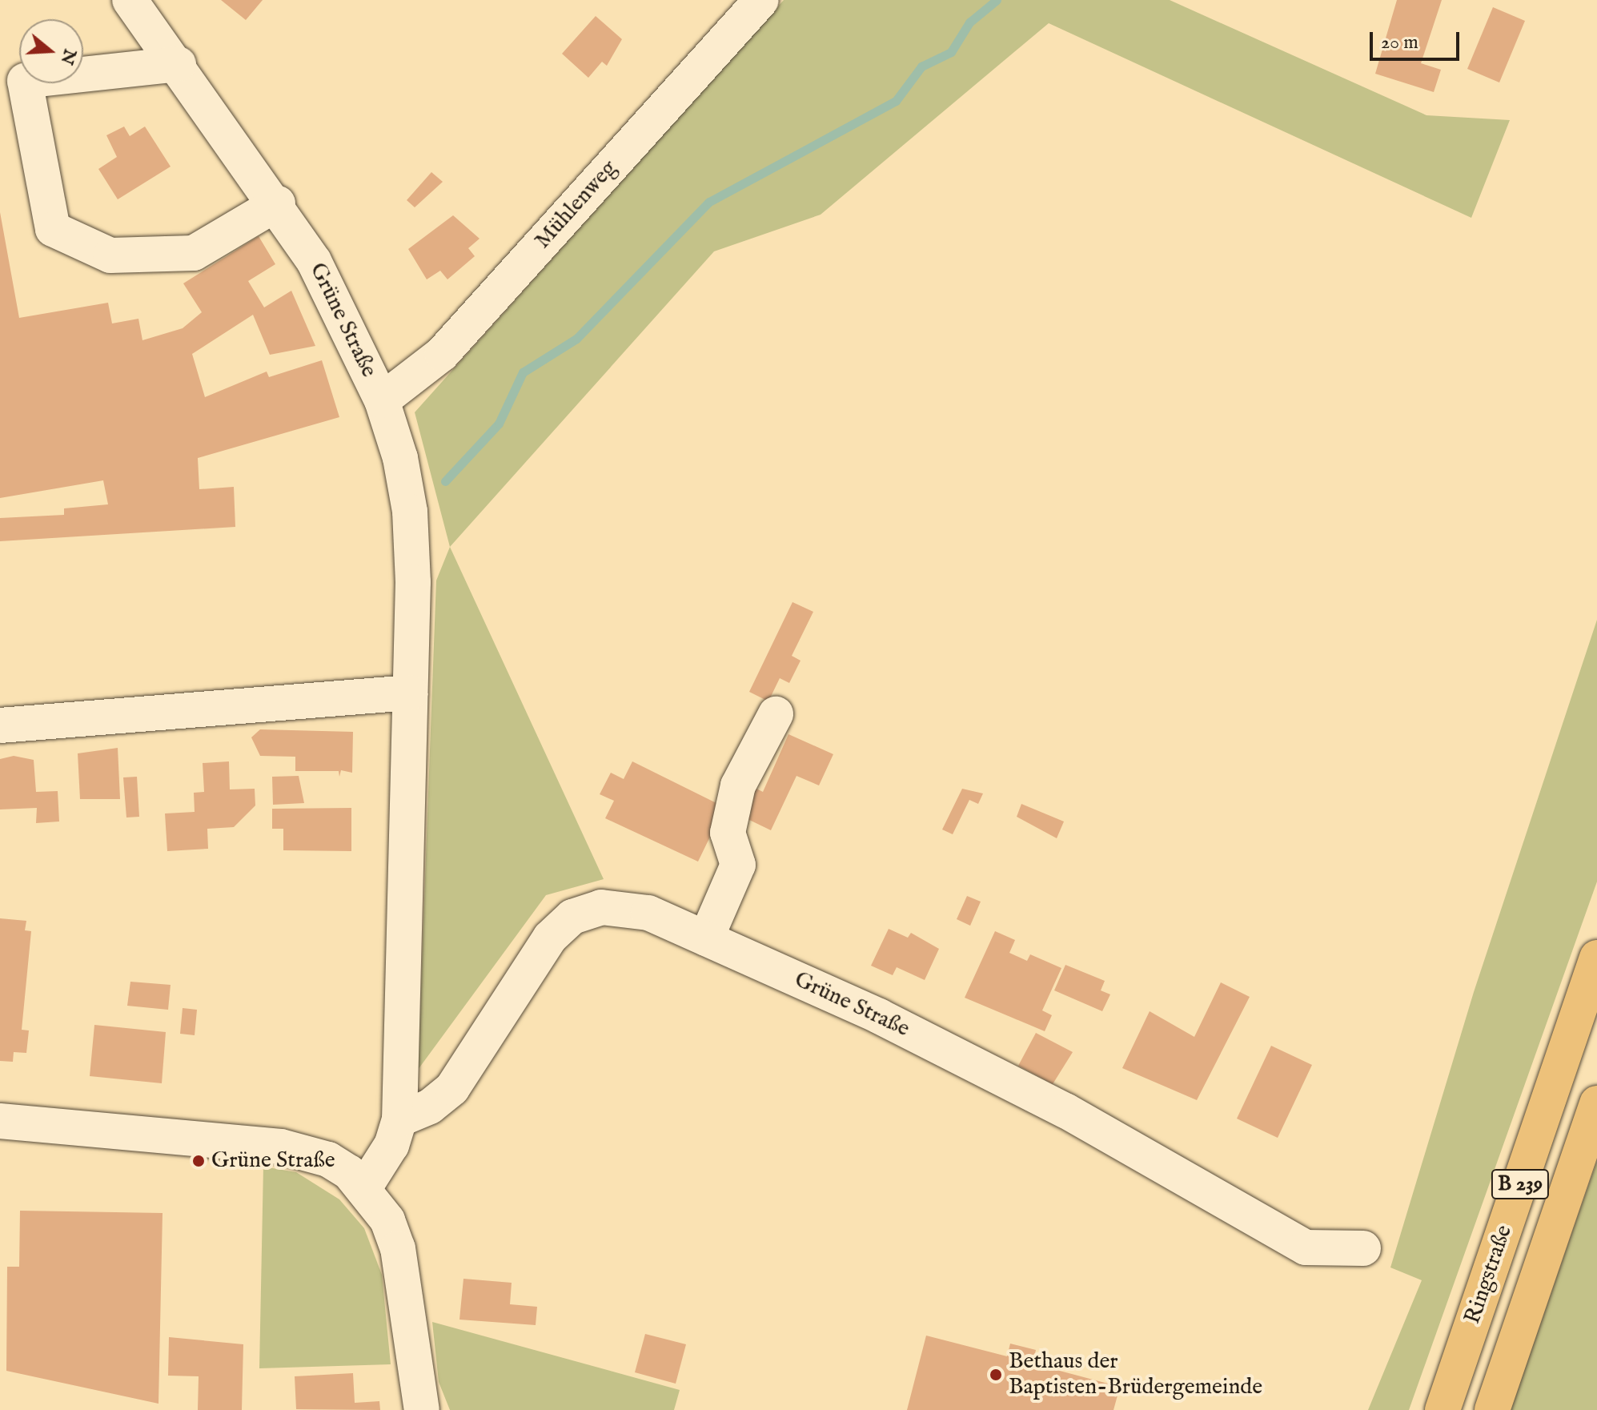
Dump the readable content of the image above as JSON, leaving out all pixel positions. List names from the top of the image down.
{
  "streets": {
    "highway": ["B 239", "Ringstraße"],
    "street": ["Mühlenweg", "Grüne Straße"]
  },
  "crossings": [
    ["Mühlenweg", "Grüne Straße"]
  ],
  "places": ["Grüne Straße", "Bethaus der Baptisten-Brüdergemeinde"],
  "scale_bar": "20 m",
  "north": "right"
}
